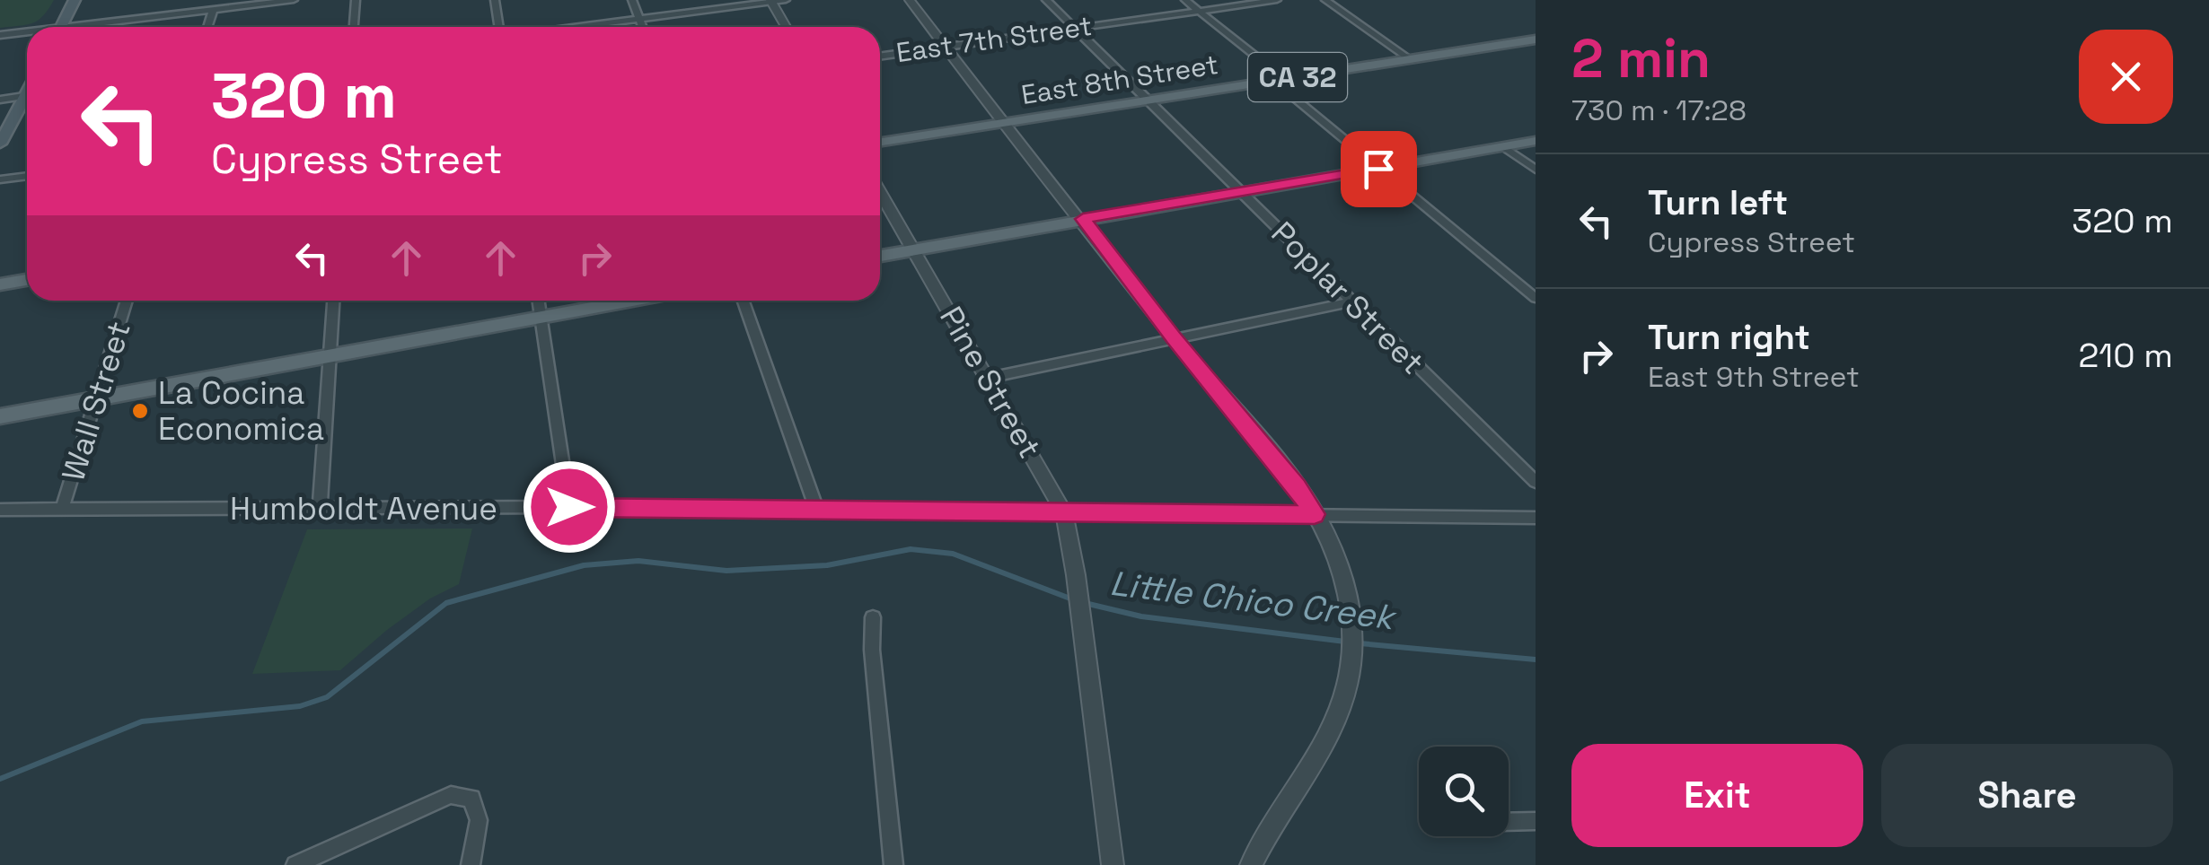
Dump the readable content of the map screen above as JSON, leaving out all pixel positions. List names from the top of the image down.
{
  "streets": {
    "main road": ["CA 32", "East 8th Street"],
    "street": [
      "East 7th Street",
      "Poplar Street",
      "Pine Street",
      "Wall Street",
      "Humboldt Avenue"
    ]
  },
  "crossings": [
    ["East 7th Street", "Poplar Street"],
    ["East 8th Street", "Poplar Street"],
    ["Pine Street", "Humboldt Avenue"],
    ["Wall Street", "Humboldt Avenue"]
  ],
  "water": ["Little Chico Creek"],
  "places": ["La Cocina Economica"],
  "page": {
    "heading": ["2 min", "730 m · 17:28"],
    "turn": ["320 m", "Cypress Street"],
    "list": [
      {
        "name": "Turn left",
        "note": "Cypress Street",
        "value": "320 m"
      },
      {
        "name": "Turn right",
        "note": "East 9th Street",
        "value": "210 m"
      }
    ],
    "buttons": ["Exit", "Share"]
  }
}
